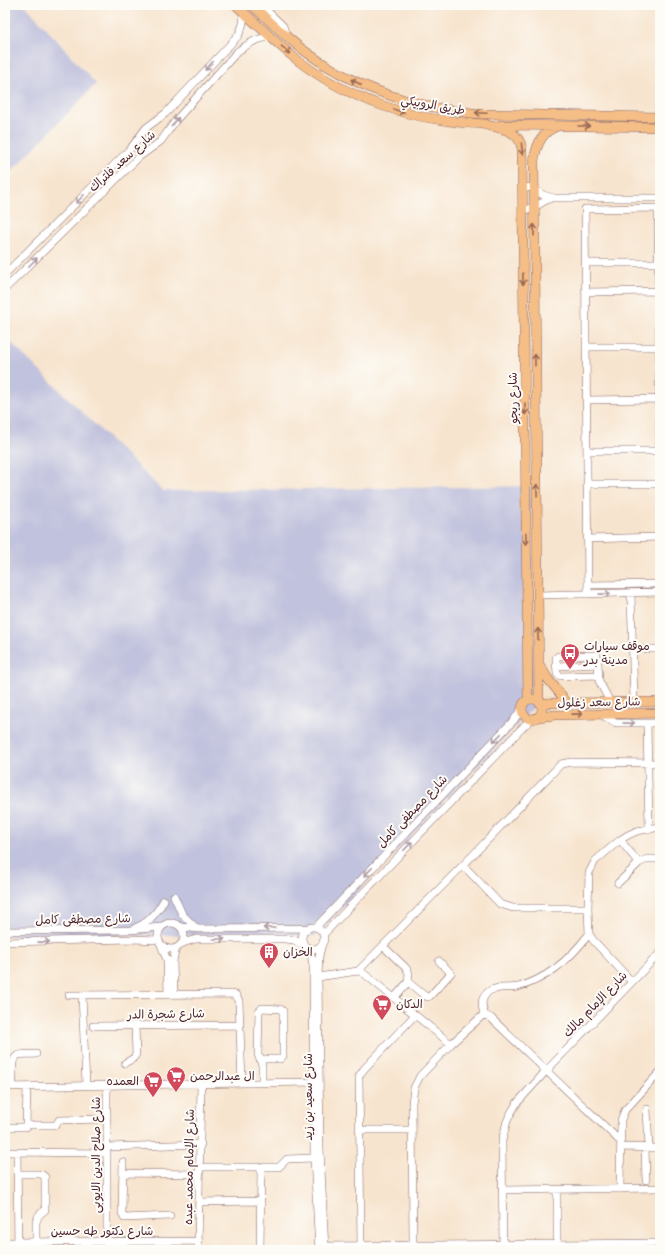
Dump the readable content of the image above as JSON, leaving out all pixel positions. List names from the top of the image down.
{
  "streets": {
    "main road": ["طريق الروبيكي", "شارع ريجو", "شارع سعد زغلول"],
    "street": [
      "شارع سعد فلتراك",
      "شارع مصطفى كامل",
      "شارع الإمام مالك",
      "شارع شجرة الدر",
      "شارع سعيد بن زيد",
      "شارع صلاح الدين الايوبى",
      "شارع الإمام محمد عبده",
      "شارع دكتور طه حسين"
    ]
  },
  "crossings": [
    ["طريق الروبيكي", "شارع سعد فلتراك"],
    ["طريق الروبيكي", "شارع ريجو"],
    ["شارع ريجو", "شارع سعد زغلول"],
    ["شارع ريجو", "شارع مصطفى كامل"],
    ["شارع سعد زغلول", "شارع مصطفى كامل"],
    ["شارع مصطفى كامل", "شارع سعيد بن زيد"],
    ["شارع صلاح الدين الايوبى", "شارع دكتور طه حسين"],
    ["شارع الإمام محمد عبده", "شارع دكتور طه حسين"]
  ],
  "places": {
    "bus stop": ["موقف سيارات مدينة بدر"],
    "building": ["الخزان"],
    "supermarket": ["الدكان", "ال عبدالرحمن", "العمده"]
  }
}
